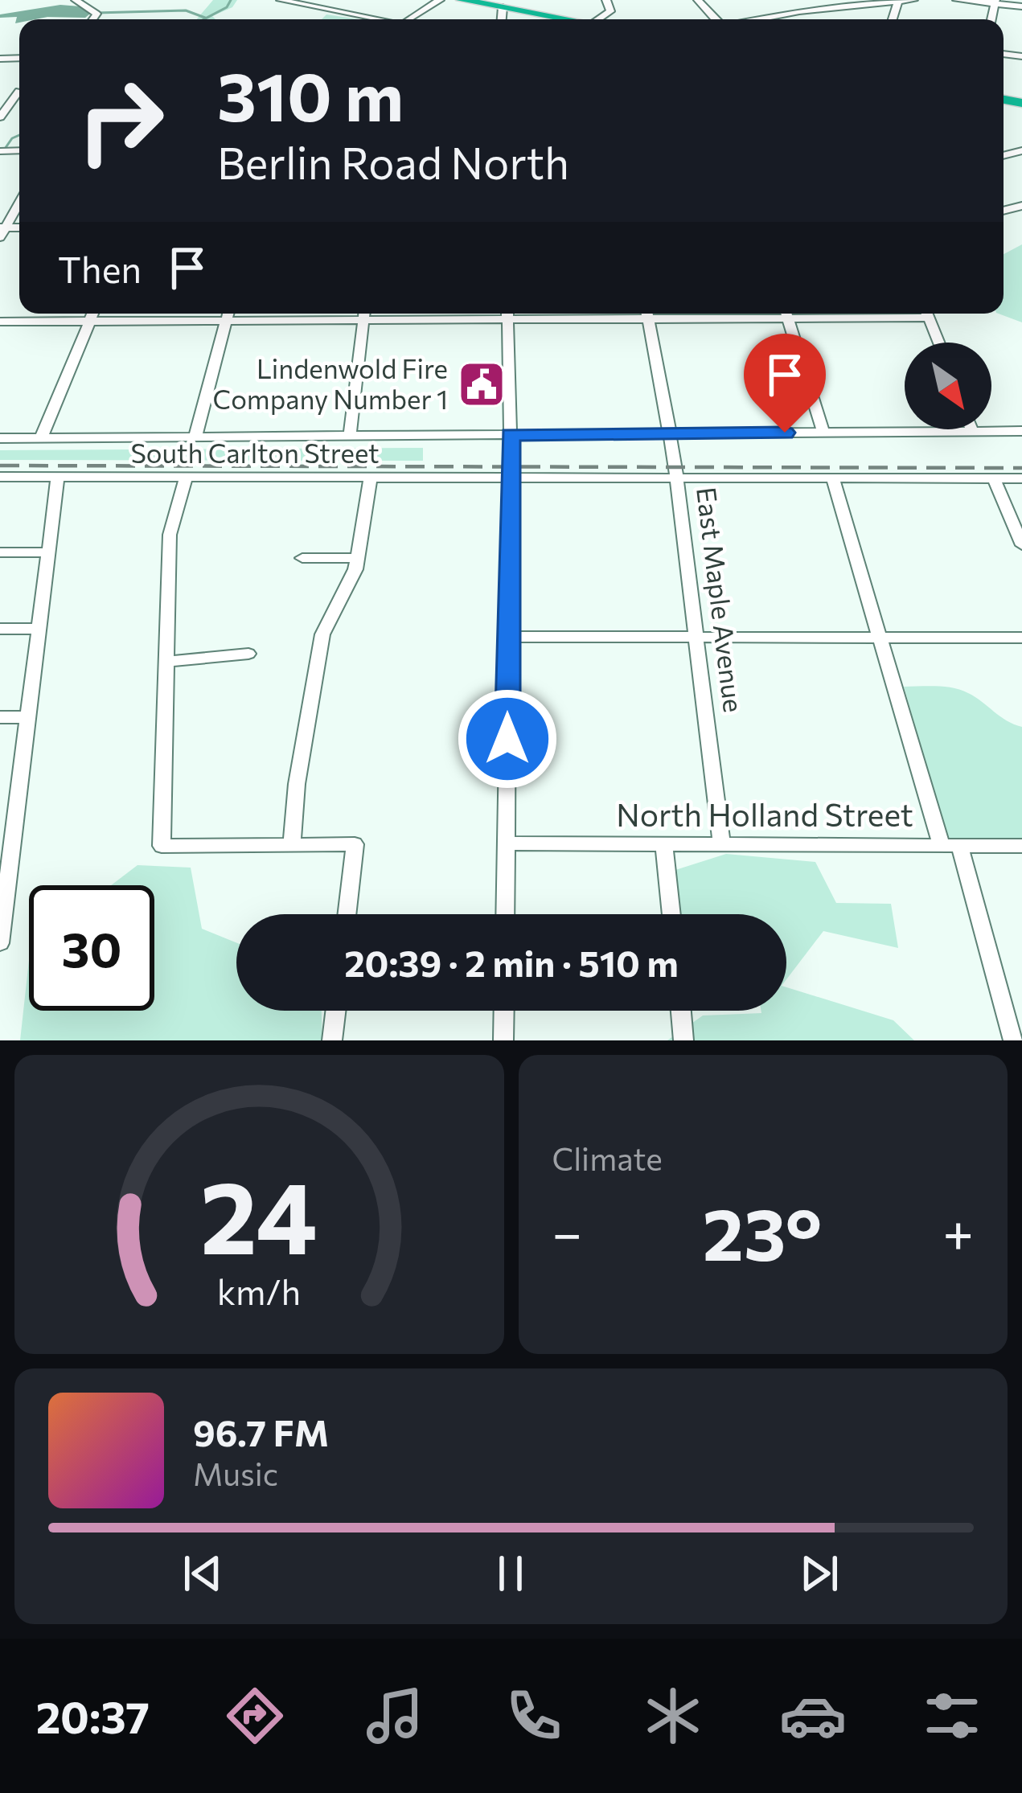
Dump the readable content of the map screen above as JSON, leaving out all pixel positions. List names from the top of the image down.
{
  "streets": {
    "street": ["South Carlton Street", "East Maple Avenue", "North Holland Street"]
  },
  "crossings": [
    ["South Carlton Street", "East Maple Avenue"],
    ["East Maple Avenue", "North Holland Street"]
  ],
  "places": {
    "public building": ["Lindenwold Fire Company Number 1"]
  },
  "north": "bottom right",
  "page": {
    "turn": ["310 m", "Berlin Road North"],
    "then": "Then",
    "limit": "30",
    "trip": "20:39 · 2 min · 510 m",
    "tile": "Climate",
    "heat": ["−", "23°", "+"],
    "song": ["96.7 FM", "Music"],
    "tabs": "20:37",
    "gauge": ["24", "km/h"]
  }
}
